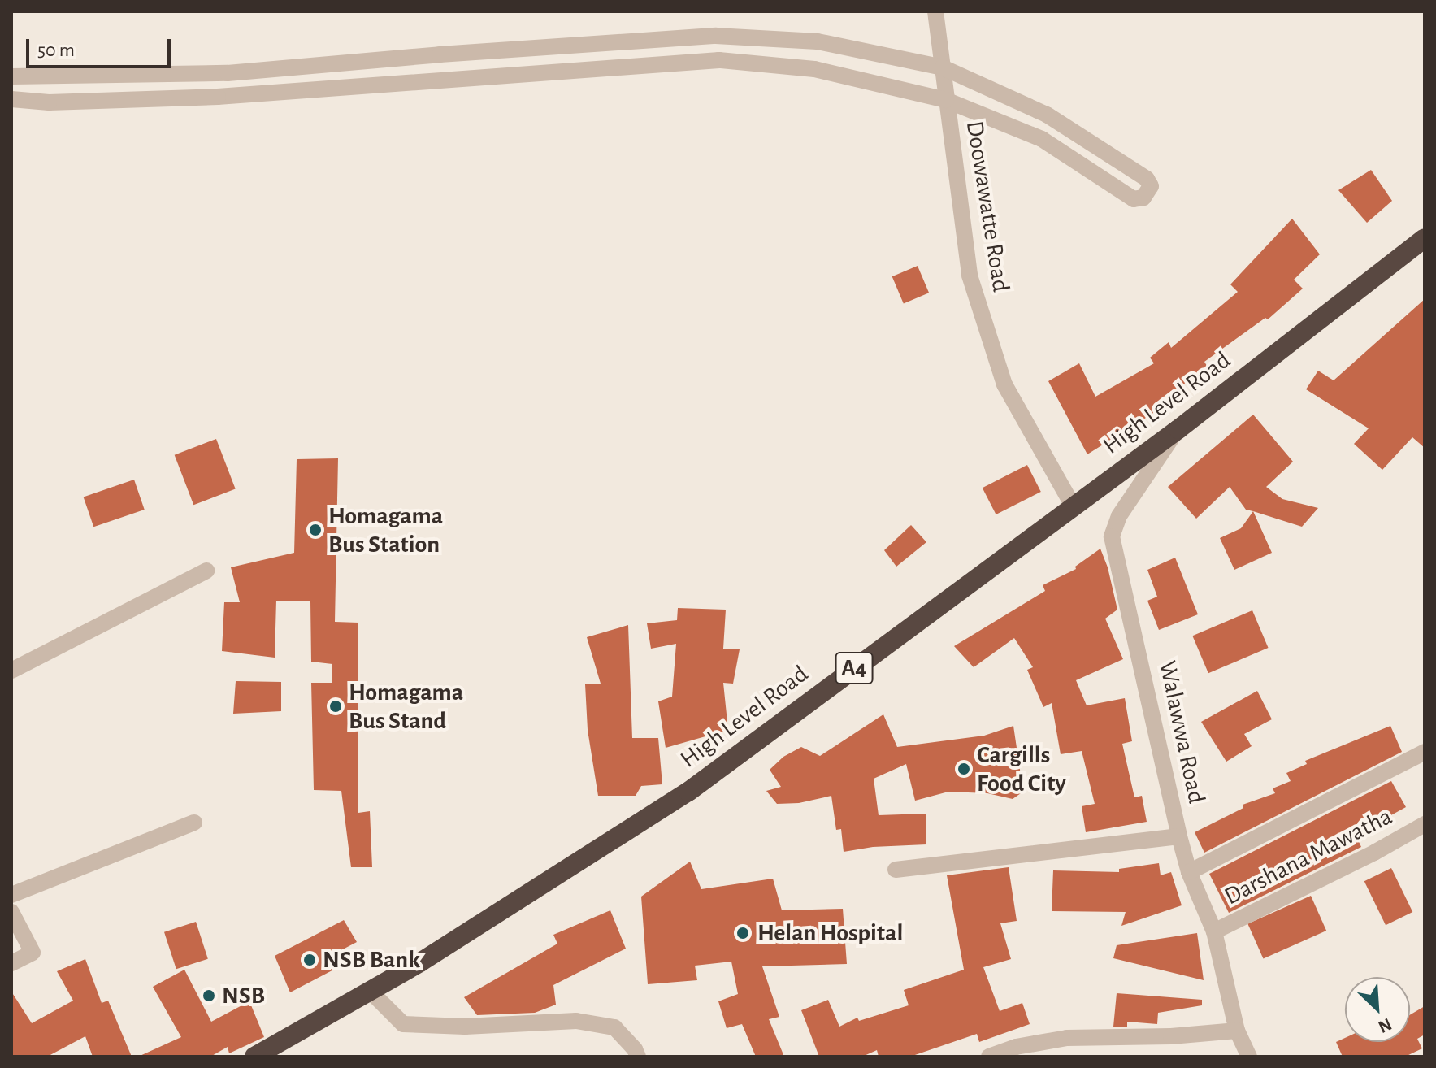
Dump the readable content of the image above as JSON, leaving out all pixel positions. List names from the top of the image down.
{
  "streets": {
    "highway": ["High Level Road", "A4"],
    "street": ["Doowawatte Road", "Walawwa Road", "Darshana Mawatha"]
  },
  "crossings": [
    ["Doowawatte Road", "High Level Road"],
    ["High Level Road", "Walawwa Road"],
    ["Walawwa Road", "Darshana Mawatha"]
  ],
  "places": [
    "Homagama Bus Station",
    "Homagama Bus Stand",
    "Cargills Food City",
    "Helan Hospital",
    "NSB Bank",
    "NSB"
  ],
  "scale_bar": "50 m",
  "north": "bottom right"
}
